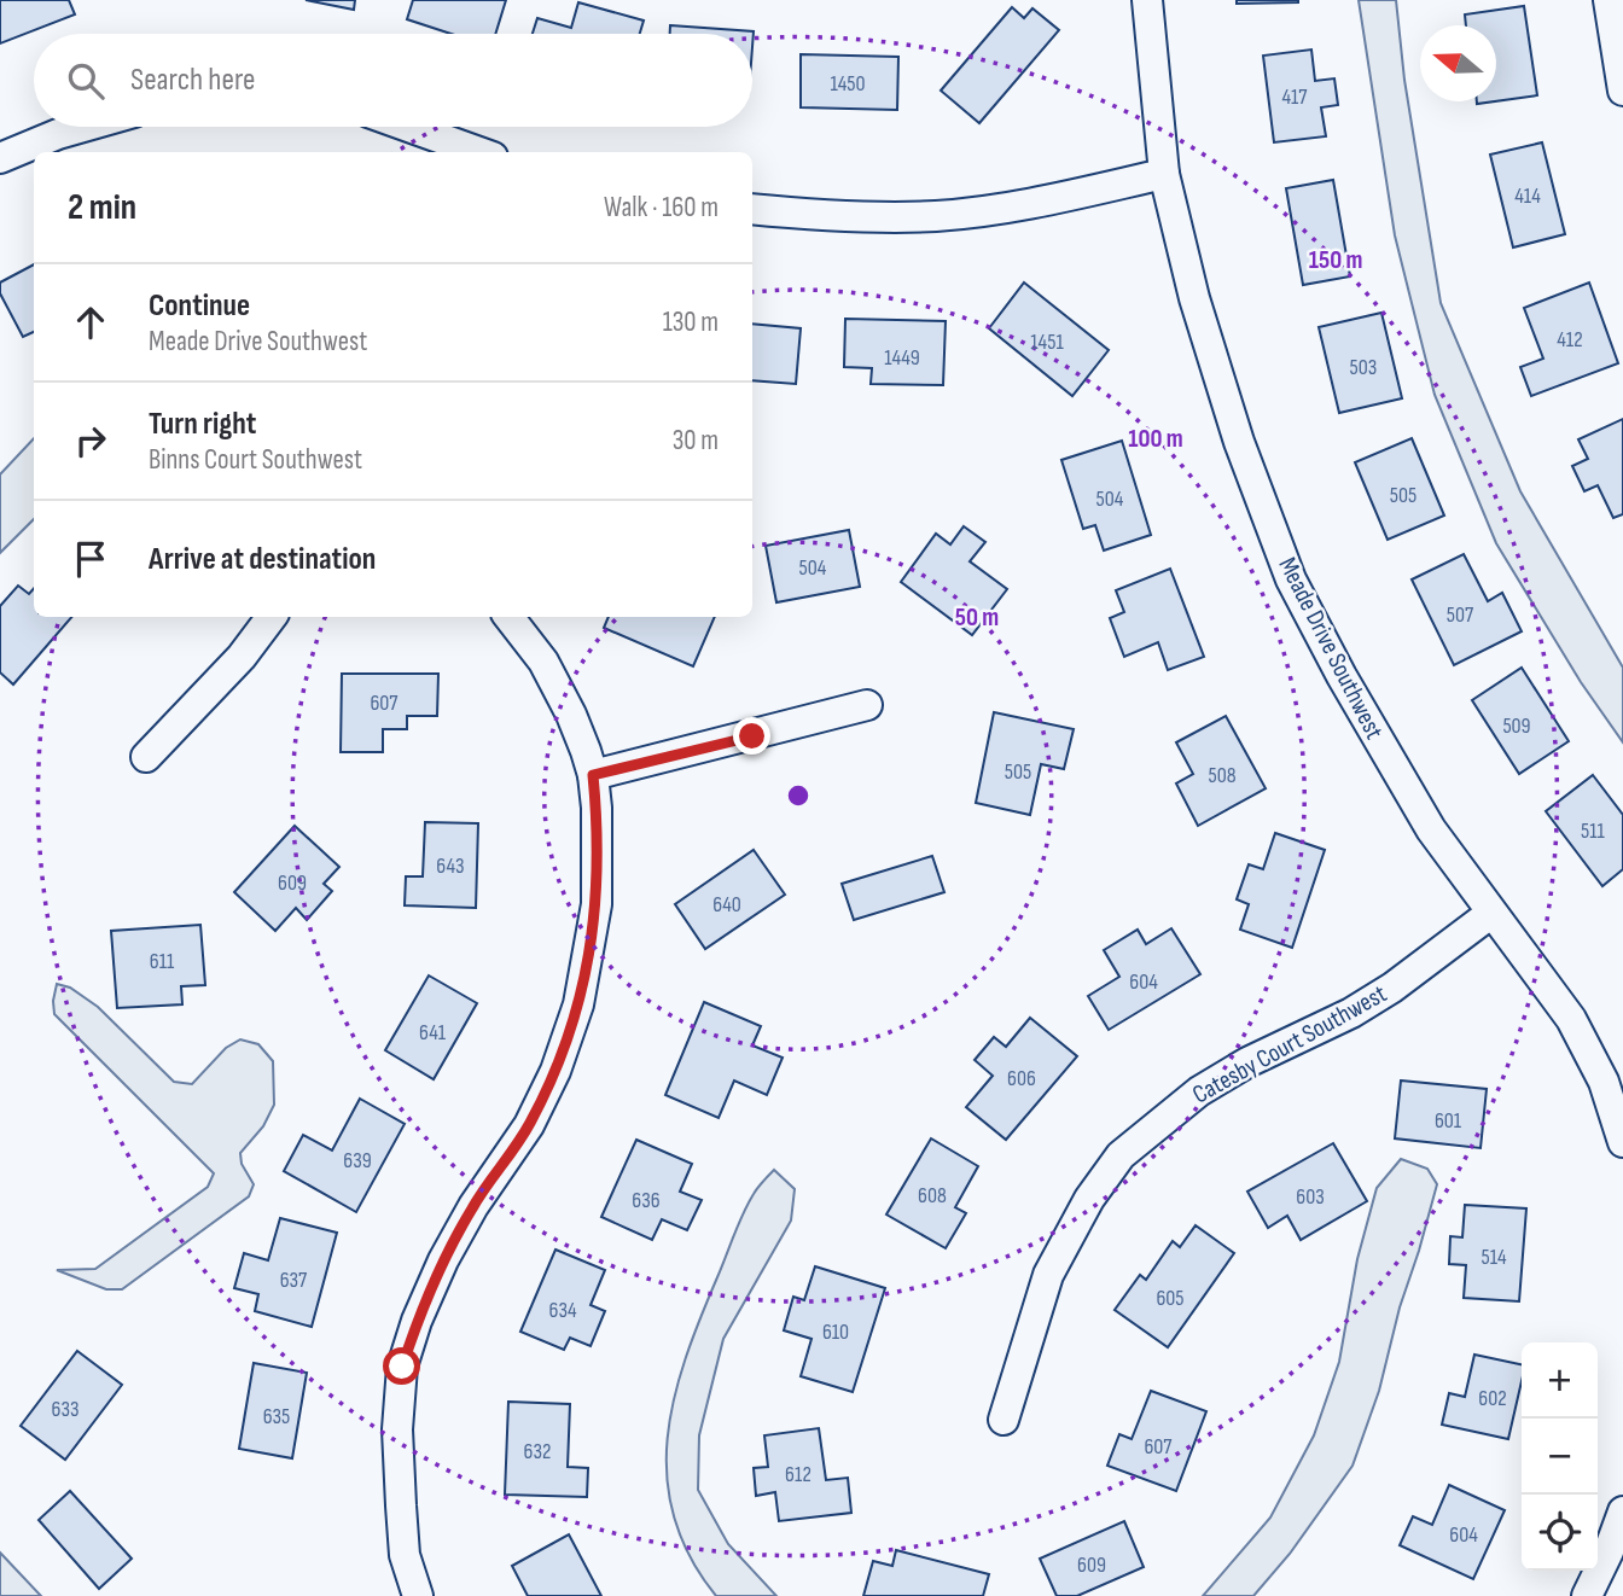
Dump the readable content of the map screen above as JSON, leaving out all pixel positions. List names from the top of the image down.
{
  "streets": {
    "street": ["Meade Drive Southwest", "Catesby Court Southwest"]
  },
  "crossings": [
    ["Meade Drive Southwest", "Catesby Court Southwest"]
  ],
  "house_numbers": [
    "1450",
    "417",
    "414",
    "412",
    "1451",
    "1449",
    "503",
    "505",
    "504",
    "504",
    "507",
    "607",
    "509",
    "505",
    "508",
    "511",
    "643",
    "609",
    "640",
    "611",
    "604",
    "641",
    "606",
    "601",
    "639",
    "608",
    "603",
    "636",
    "514",
    "637",
    "605",
    "634",
    "610",
    "602",
    "633",
    "635",
    "607",
    "632",
    "612",
    "604",
    "609"
  ],
  "north": "left",
  "page": {
    "search": "Search here",
    "heading": ["2 min", "Walk · 160 m"],
    "list": [
      ["Continue", "Meade Drive Southwest", "130 m"],
      ["Turn right", "Binns Court Southwest", "30 m"],
      "Arrive at destination"
    ],
    "map_buttons": ["+", "−"]
  },
  "rings": ["150 m", "100 m", "50 m"]
}
